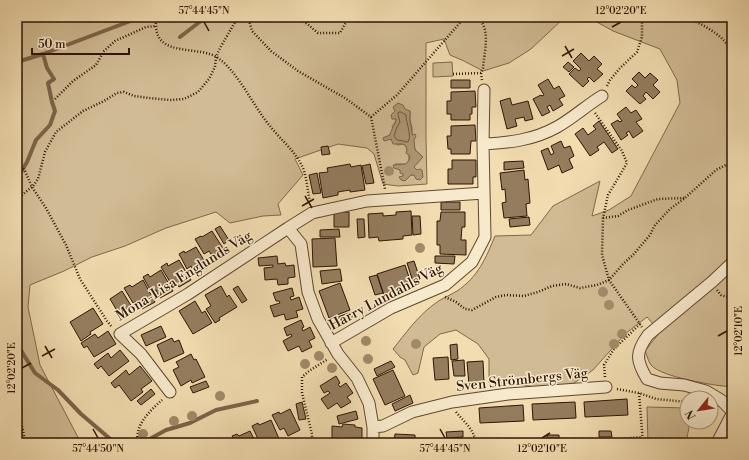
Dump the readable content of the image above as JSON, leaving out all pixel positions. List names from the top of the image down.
{
  "streets": {
    "street": ["Mona-Lisa Englunds Väg", "Harry Lundahls Väg", "Sven Strömbergs Väg"]
  },
  "crossings": [
    ["Mona-Lisa Englunds Väg", "Harry Lundahls Väg"]
  ],
  "scale_bar": "50 m",
  "north": "bottom left",
  "coordinates": [
    "57°44'45\"N",
    "12°02'20\"E",
    "12°02'10\"E",
    "57°44'50\"N"
  ]
}
